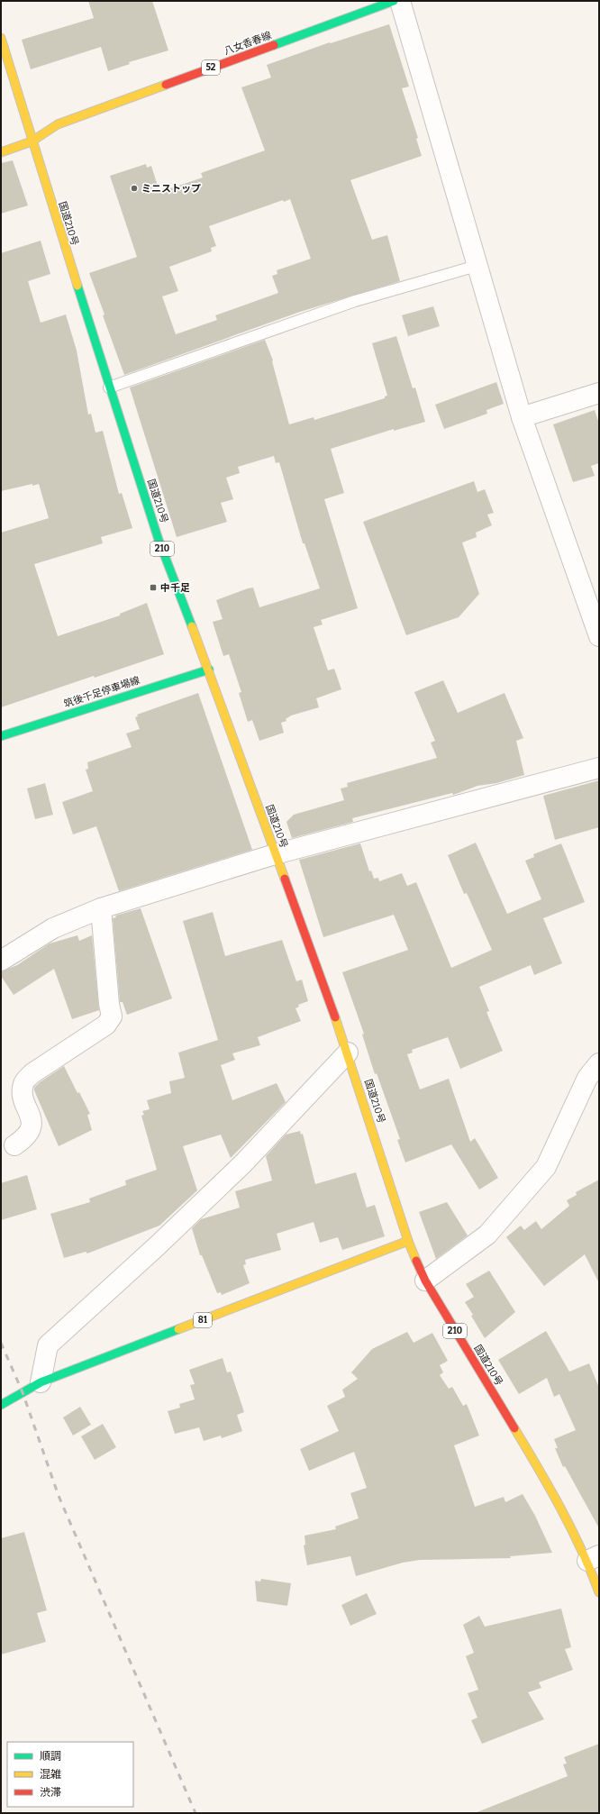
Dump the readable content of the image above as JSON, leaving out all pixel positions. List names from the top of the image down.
{
  "streets": {
    "main road": [
      "八女香春線",
      "52",
      "国道210号",
      "210",
      "筑後千足停車場線",
      "81"
    ]
  },
  "crossings": [
    ["八女香春線", "国道210号"],
    ["国道210号", "筑後千足停車場線"],
    ["国道210号", "81"]
  ],
  "places": {
    "other": ["ミニストップ"],
    "transit": ["中千足"]
  },
  "legend": ["順調", "混雑", "渋滞"]
}
